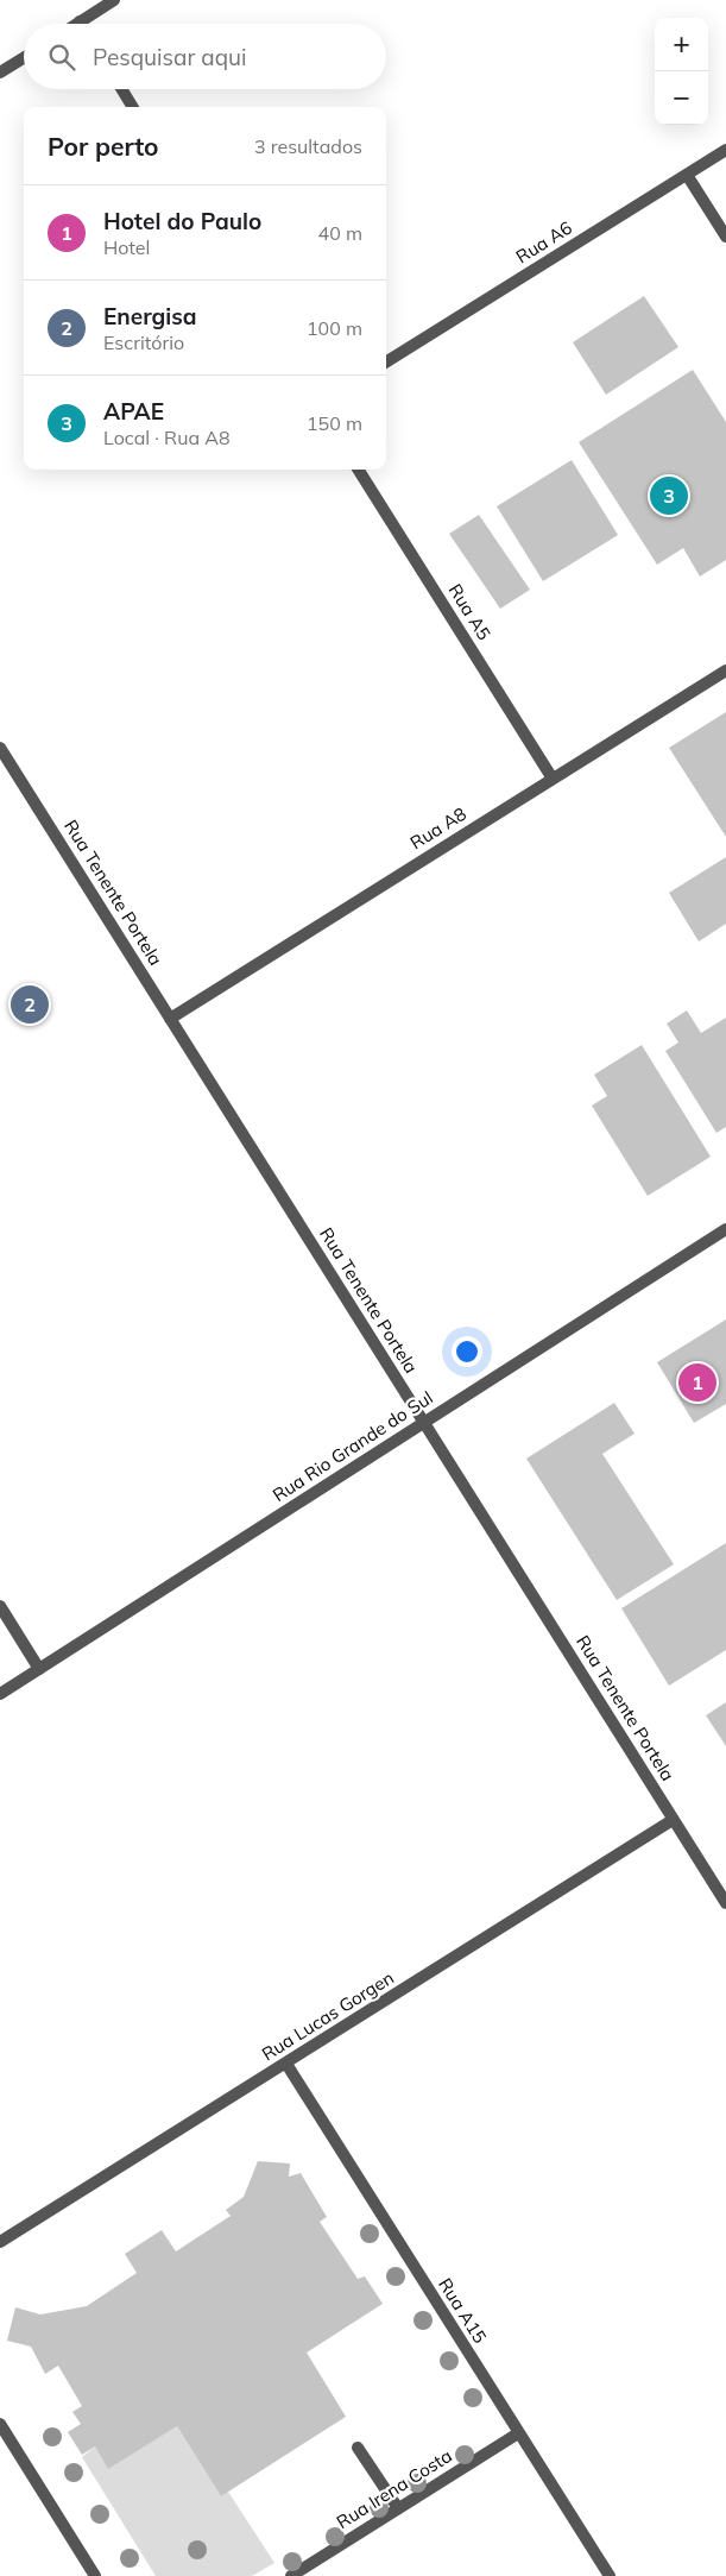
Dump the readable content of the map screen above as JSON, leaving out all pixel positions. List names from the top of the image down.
{
  "streets": {
    "street": [
      "Rua A6",
      "Rua A5",
      "Rua A8",
      "Rua Tenente Portela",
      "Rua Rio Grande do Sul",
      "Rua Lucas Gorgen",
      "Rua A15",
      "Rua Irena Costa"
    ]
  },
  "crossings": [
    ["Rua A5", "Rua A8"],
    ["Rua A8", "Rua Tenente Portela"],
    ["Rua Tenente Portela", "Rua Rio Grande do Sul"],
    ["Rua Tenente Portela", "Rua Lucas Gorgen"],
    ["Rua Lucas Gorgen", "Rua A15"],
    ["Rua A15", "Rua Irena Costa"]
  ],
  "page": {
    "map_buttons": ["+", "−"],
    "search": "Pesquisar aqui",
    "heading": ["Por perto", "3 resultados"],
    "list": [
      {
        "mark": "1",
        "name": "Hotel do Paulo",
        "note": "Hotel",
        "value": "40 m"
      },
      {
        "mark": "2",
        "name": "Energisa",
        "note": "Escritório",
        "value": "100 m"
      },
      {
        "mark": "3",
        "name": "APAE",
        "note": "Local · Rua A8",
        "value": "150 m"
      }
    ],
    "pins": ["3", "2", "1"]
  }
}
